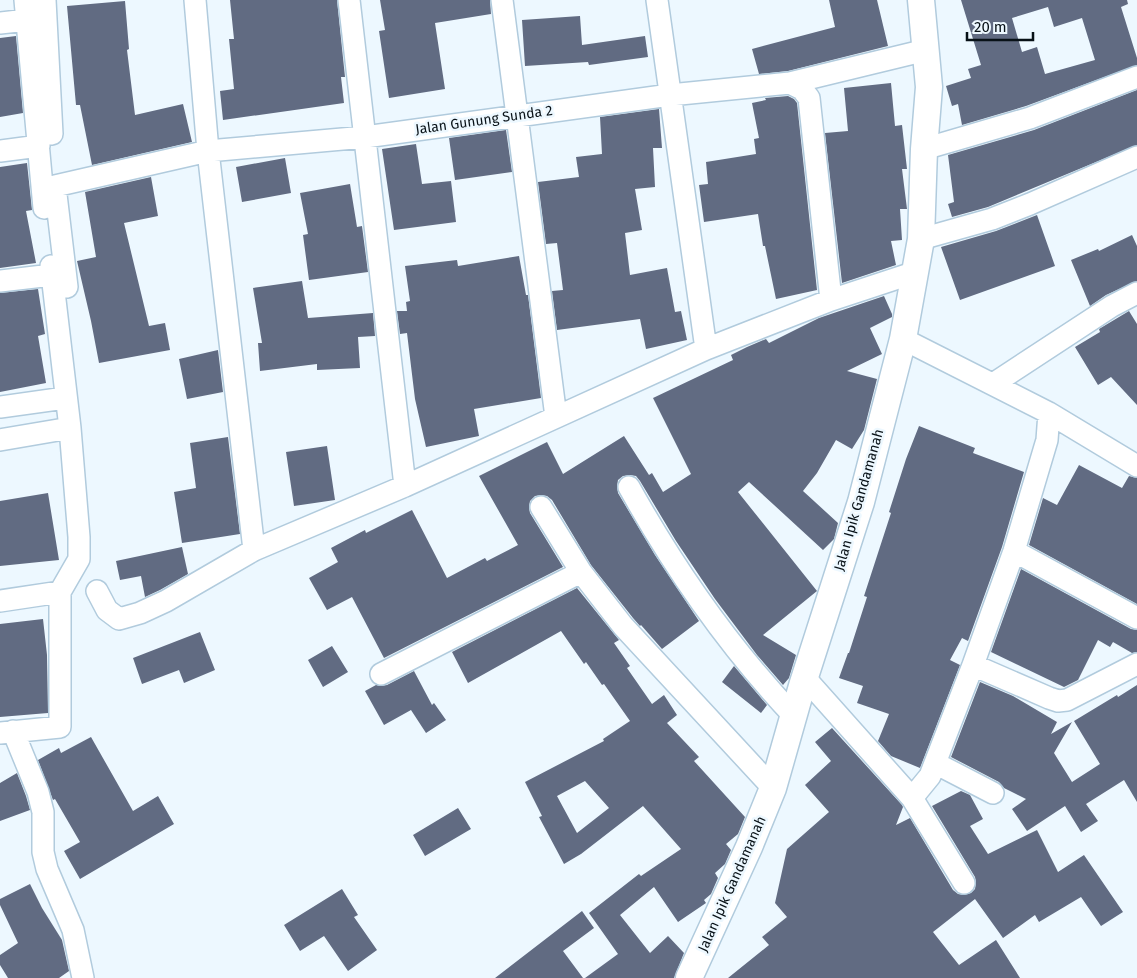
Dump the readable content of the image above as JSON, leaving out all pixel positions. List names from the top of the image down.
{
  "streets": {
    "street": ["Jalan Gunung Sunda 2", "Jalan Ipik Gandamanah"]
  },
  "crossings": [
    ["Jalan Gunung Sunda 2", "Jalan Ipik Gandamanah"]
  ],
  "scale_bar": "20 m"
}
